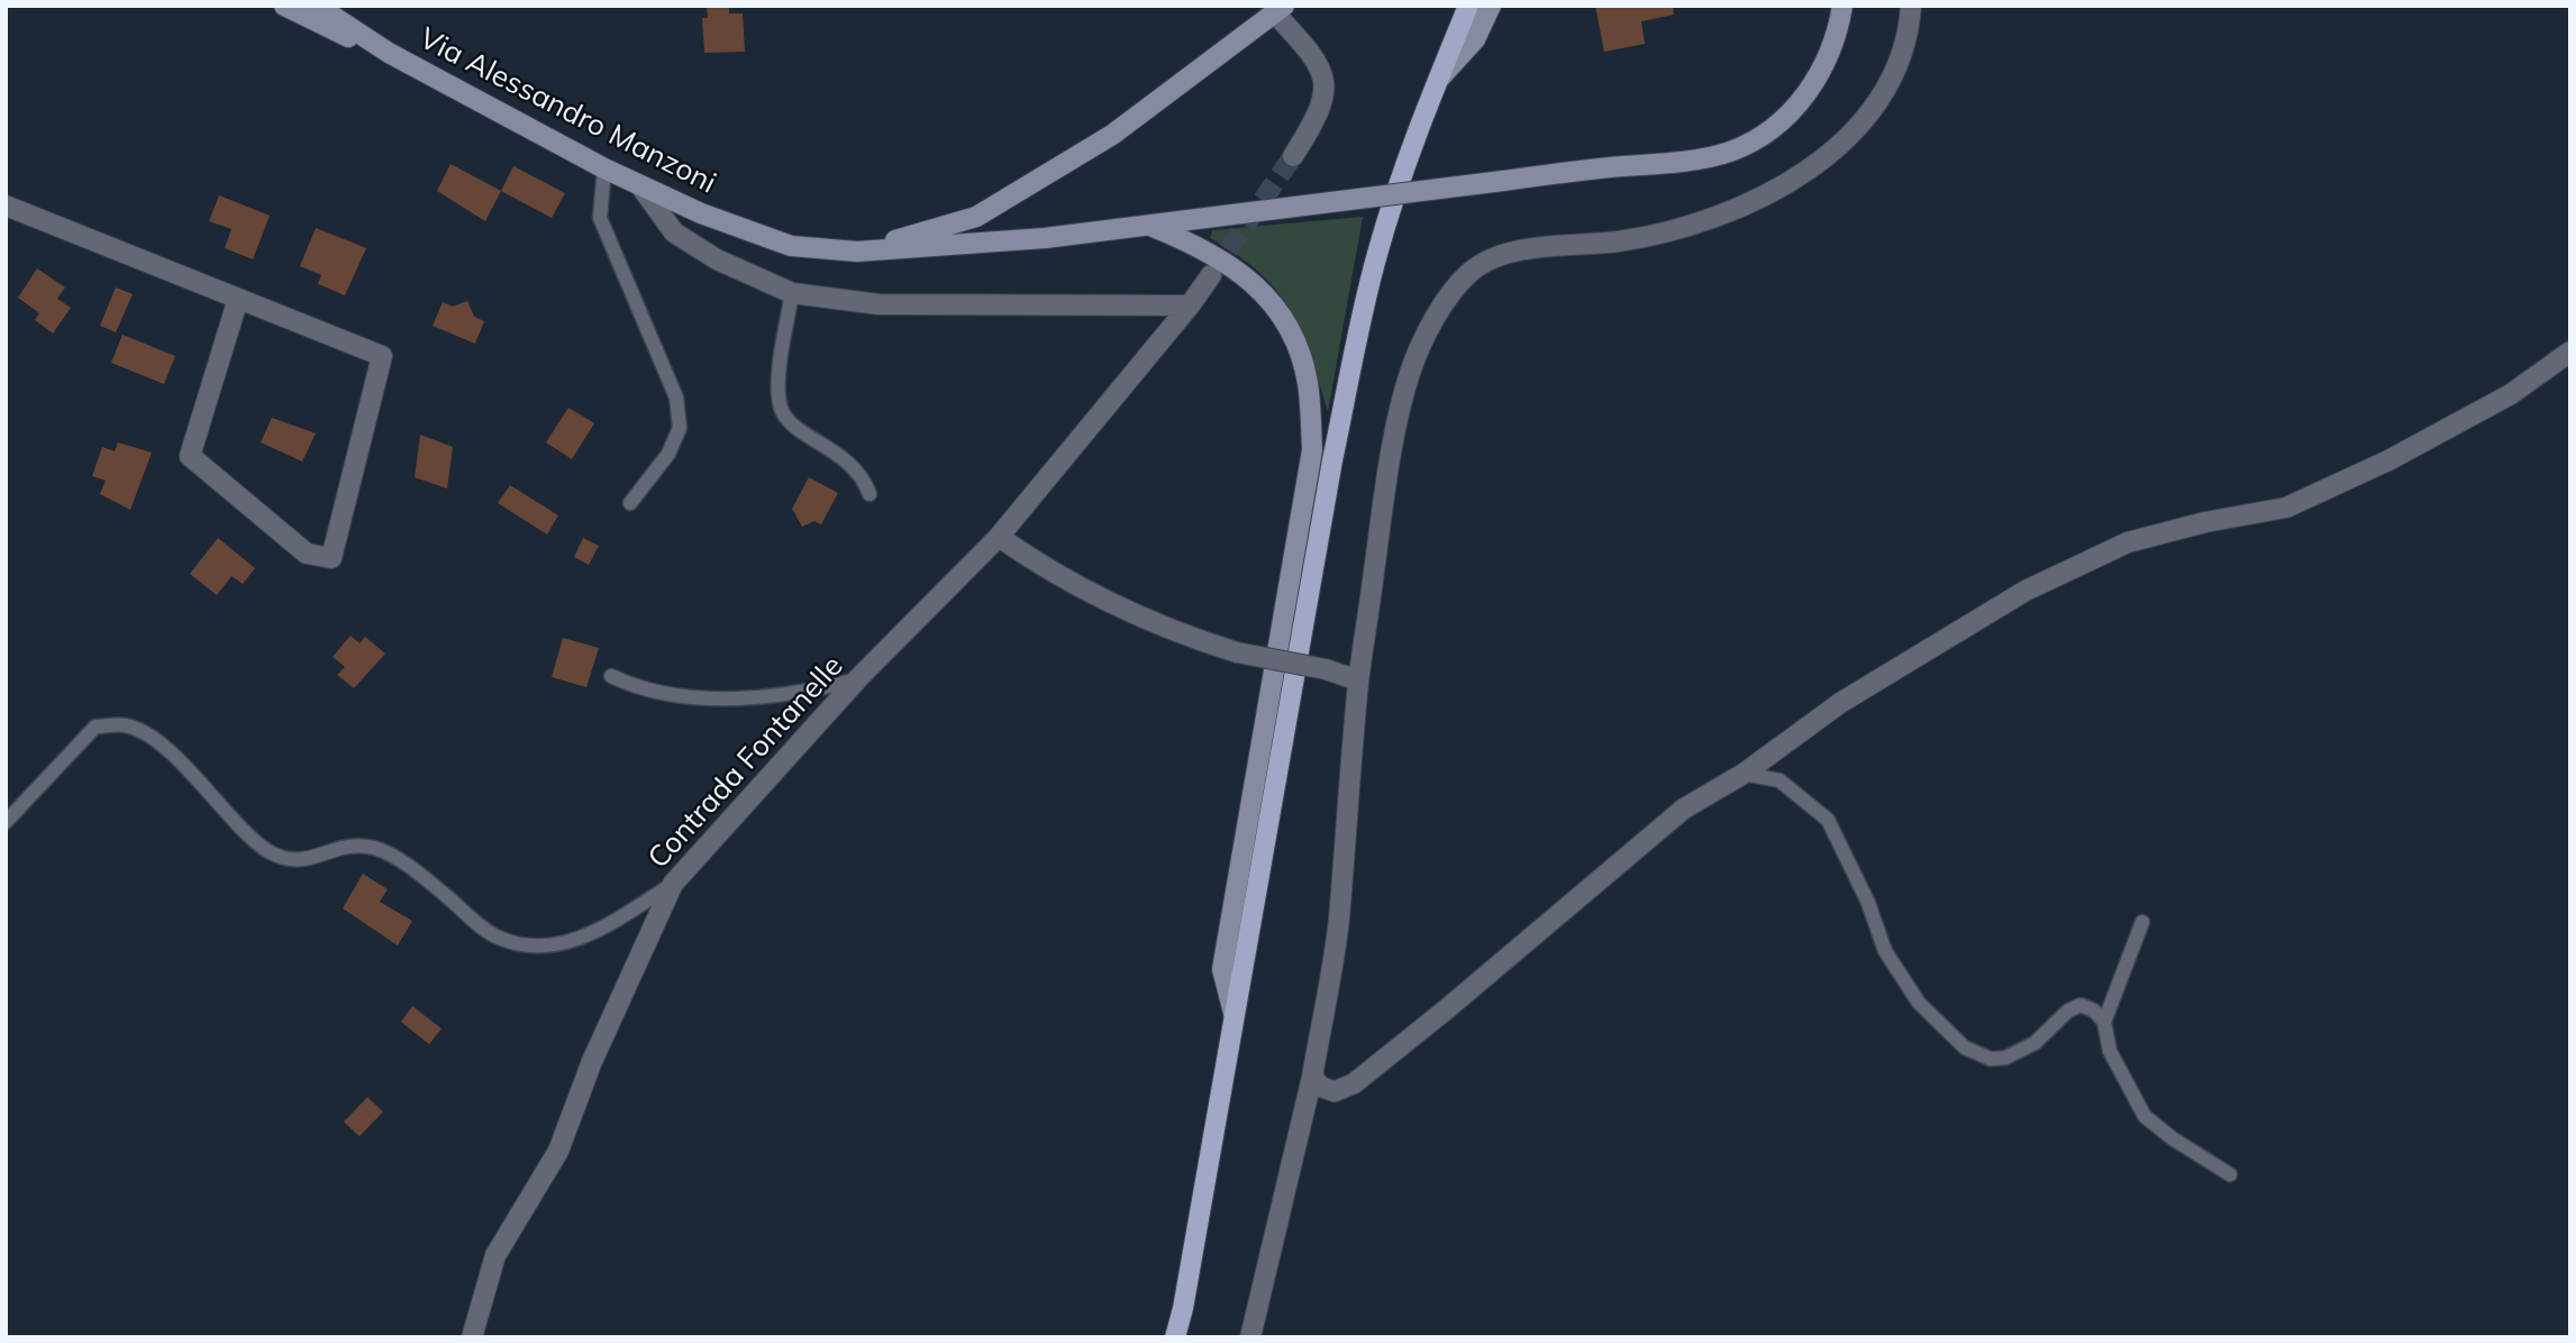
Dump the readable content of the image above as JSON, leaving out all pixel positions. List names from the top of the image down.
{
  "streets": {
    "main road": ["Via Alessandro Manzoni"],
    "street": ["Contrada Fontanelle"]
  }
}
